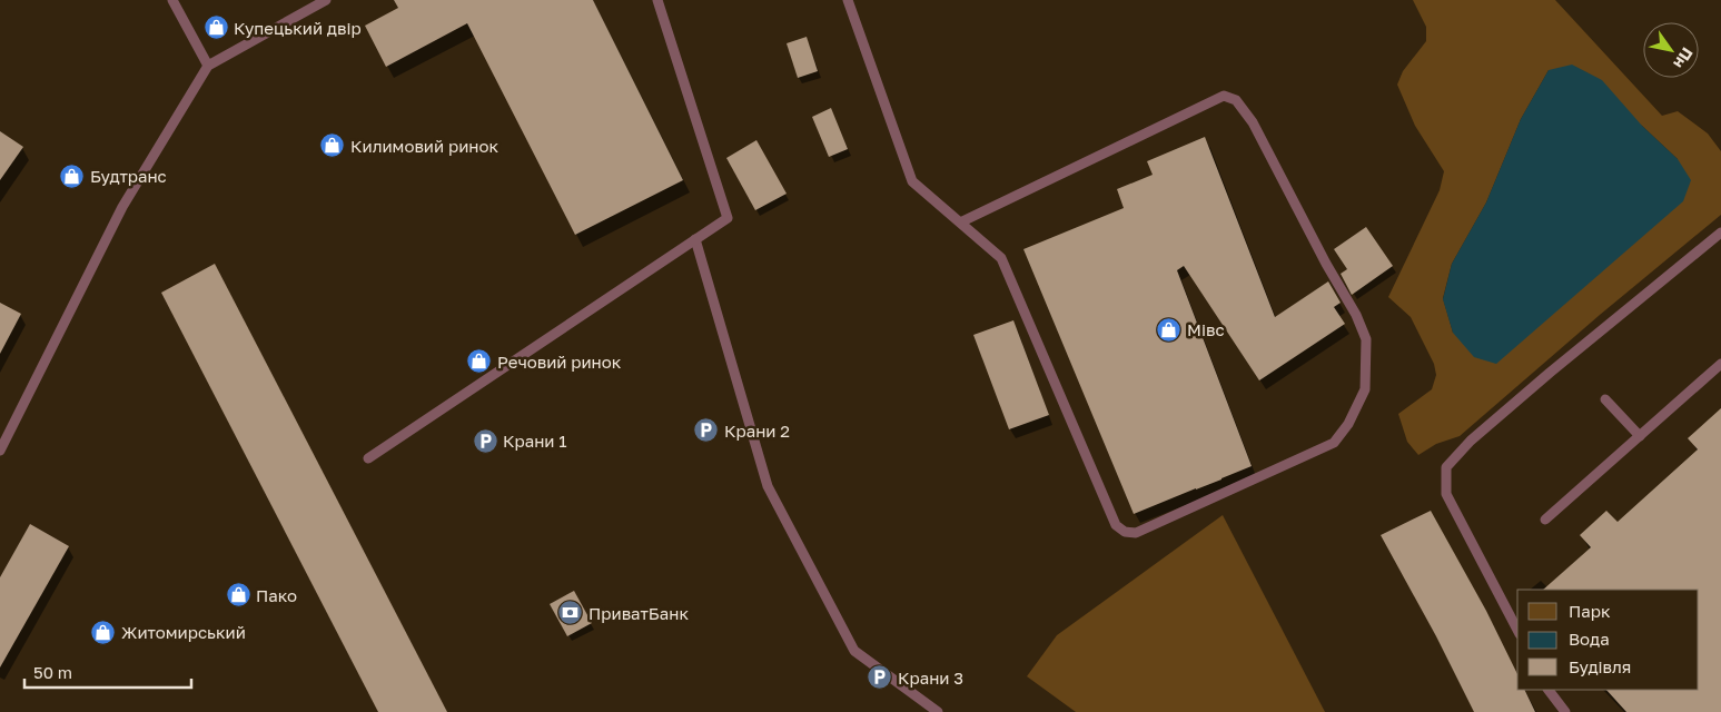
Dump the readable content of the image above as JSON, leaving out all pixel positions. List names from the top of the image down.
{
  "places": {
    "shop": [
      "Купецький двір",
      "Килимовий ринок",
      "Будтранс",
      "Мівс",
      "Речовий ринок",
      "Пако",
      "Житомирський"
    ],
    "parking": ["Крани 2", "Крани 1", "Крани 3"],
    "bank": ["ПриватБанк"]
  },
  "legend": ["Парк", "Вода", "Будівля"],
  "scale_bar": "50 m",
  "north": "bottom right"
}
